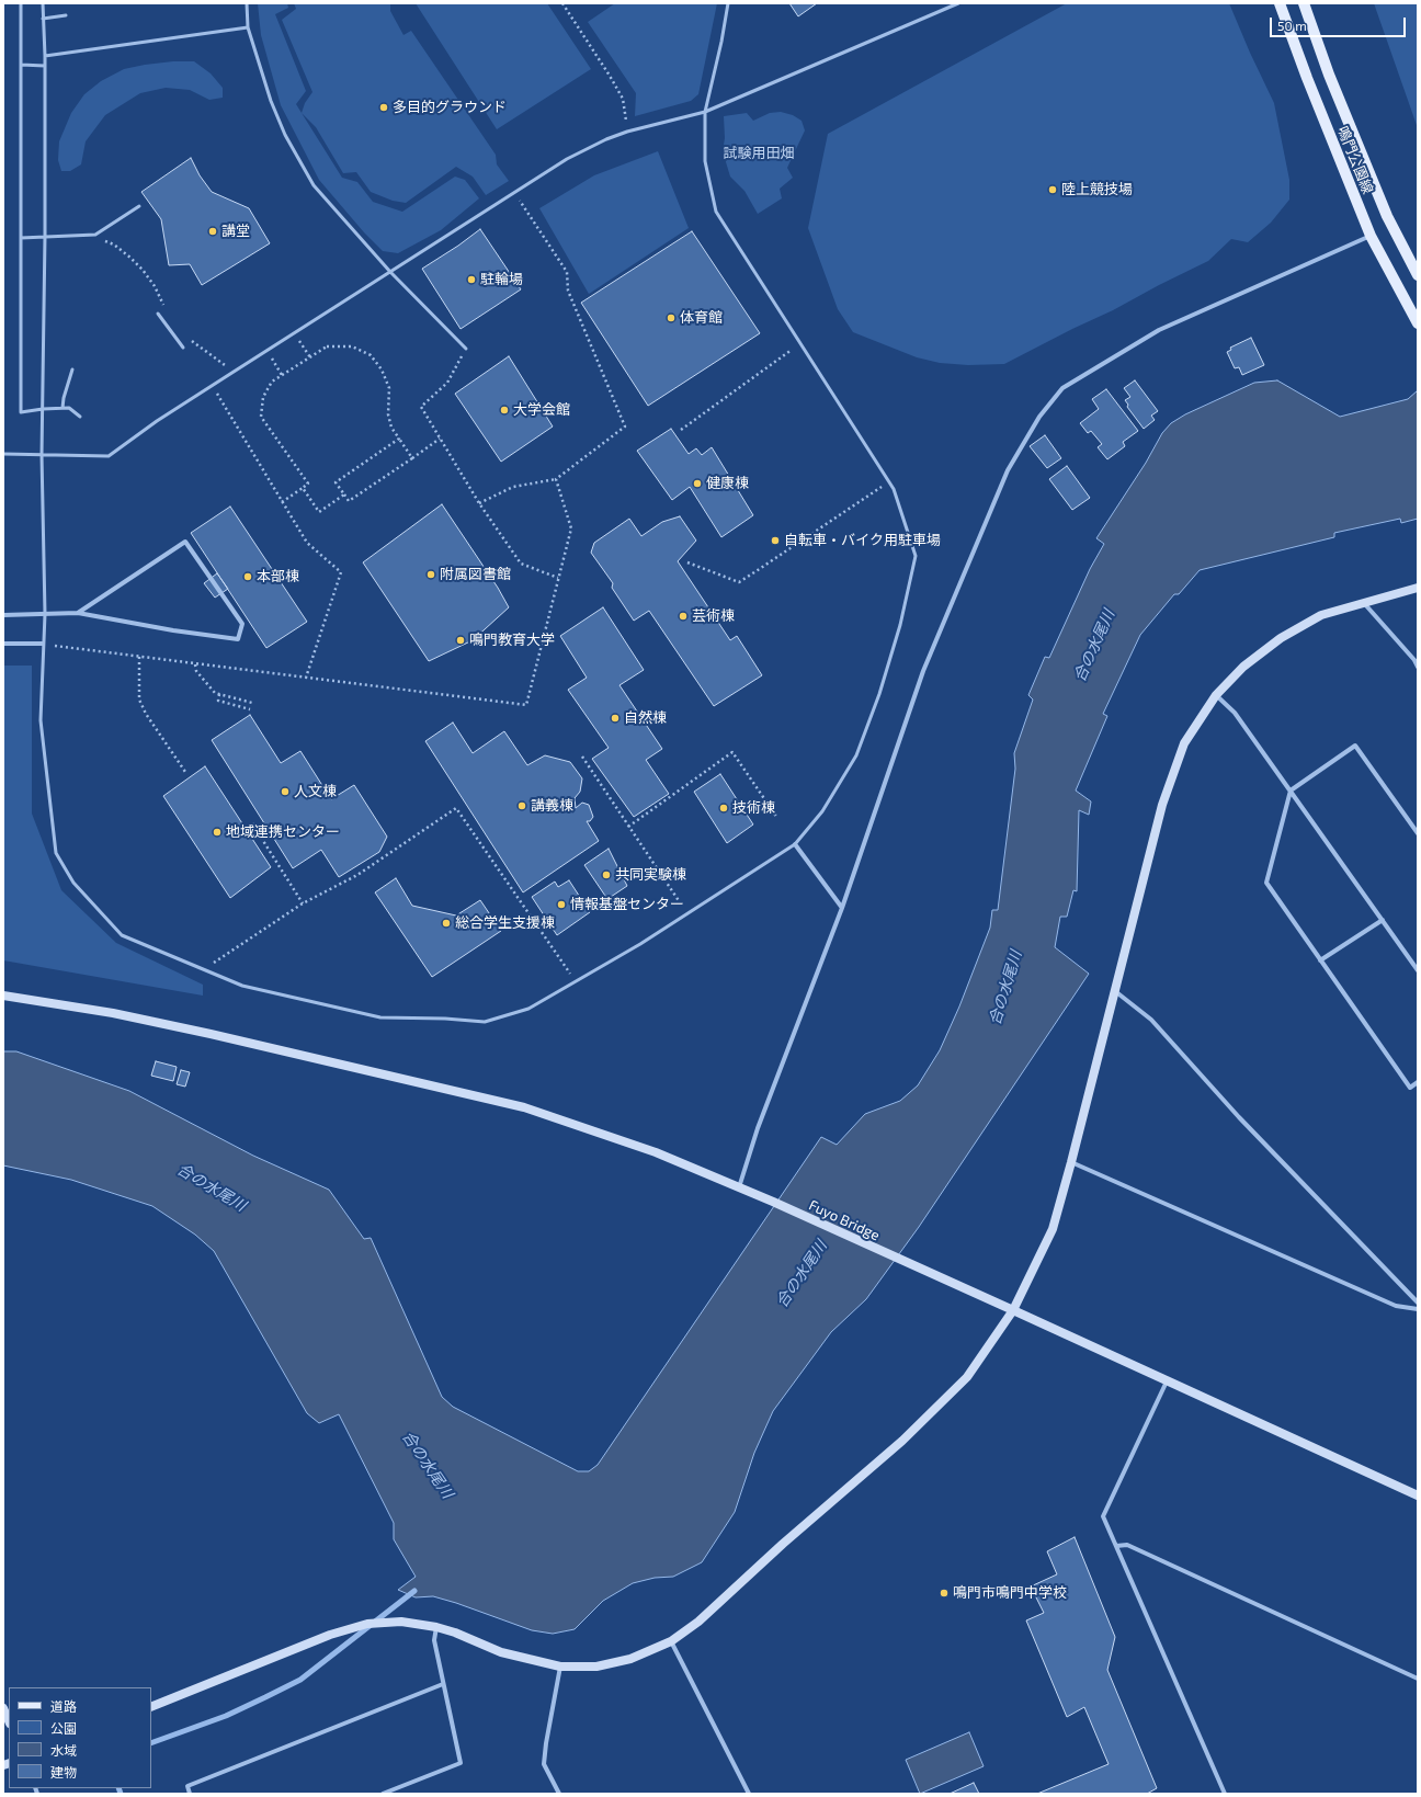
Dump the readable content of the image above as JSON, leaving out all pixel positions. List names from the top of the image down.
{
  "streets": {
    "main road": ["鳴門公園線"],
    "street": ["Fuyo Bridge"]
  },
  "water": ["合の水尾川"],
  "parks": ["試験用田畑"],
  "places": [
    "多目的グラウンド",
    "陸上競技場",
    "講堂",
    "駐輪場",
    "体育館",
    "大学会館",
    "健康棟",
    "自転車・バイク用駐車場",
    "附属図書館",
    "本部棟",
    "芸術棟",
    "鳴門教育大学",
    "自然棟",
    "人文棟",
    "講義棟",
    "技術棟",
    "地域連携センター",
    "共同実験棟",
    "情報基盤センター",
    "総合学生支援棟",
    "鳴門市鳴門中学校"
  ],
  "legend": [
    "道路",
    "公園",
    "水域",
    "建物"
  ],
  "scale_bar": "50 m"
}
